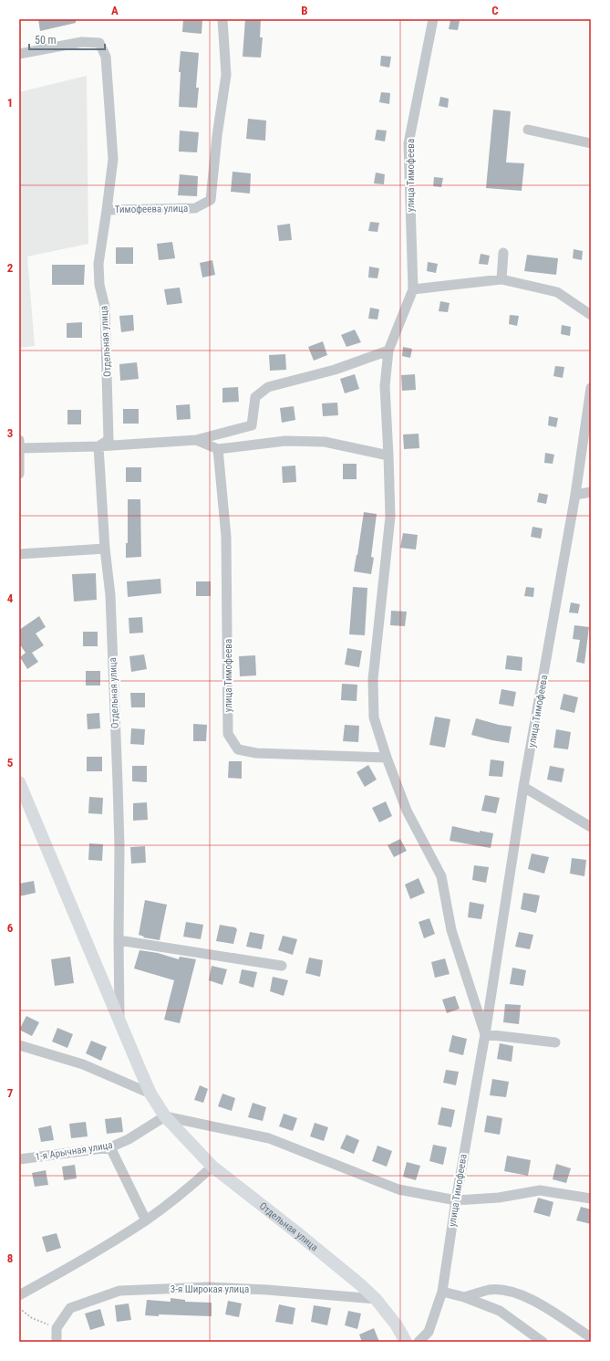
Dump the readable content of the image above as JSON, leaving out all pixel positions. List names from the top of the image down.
{
  "streets": {
    "main road": ["Отдельная улица"],
    "street": [
      "улица Тимофеева",
      "Тимофеева улица",
      "1-я Арычная улица",
      "3-я Широкая улица"
    ]
  },
  "crossings": [
    ["Тимофеева улица", "Отдельная улица"],
    ["Отдельная улица", "1-я Арычная улица"],
    ["Отдельная улица", "3-я Широкая улица"]
  ],
  "scale_bar": "50 m",
  "grid": {
    "columns": ["A", "B", "C"],
    "rows": [
      "1",
      "2",
      "3",
      "4",
      "5",
      "6",
      "7",
      "8"
    ]
  }
}
